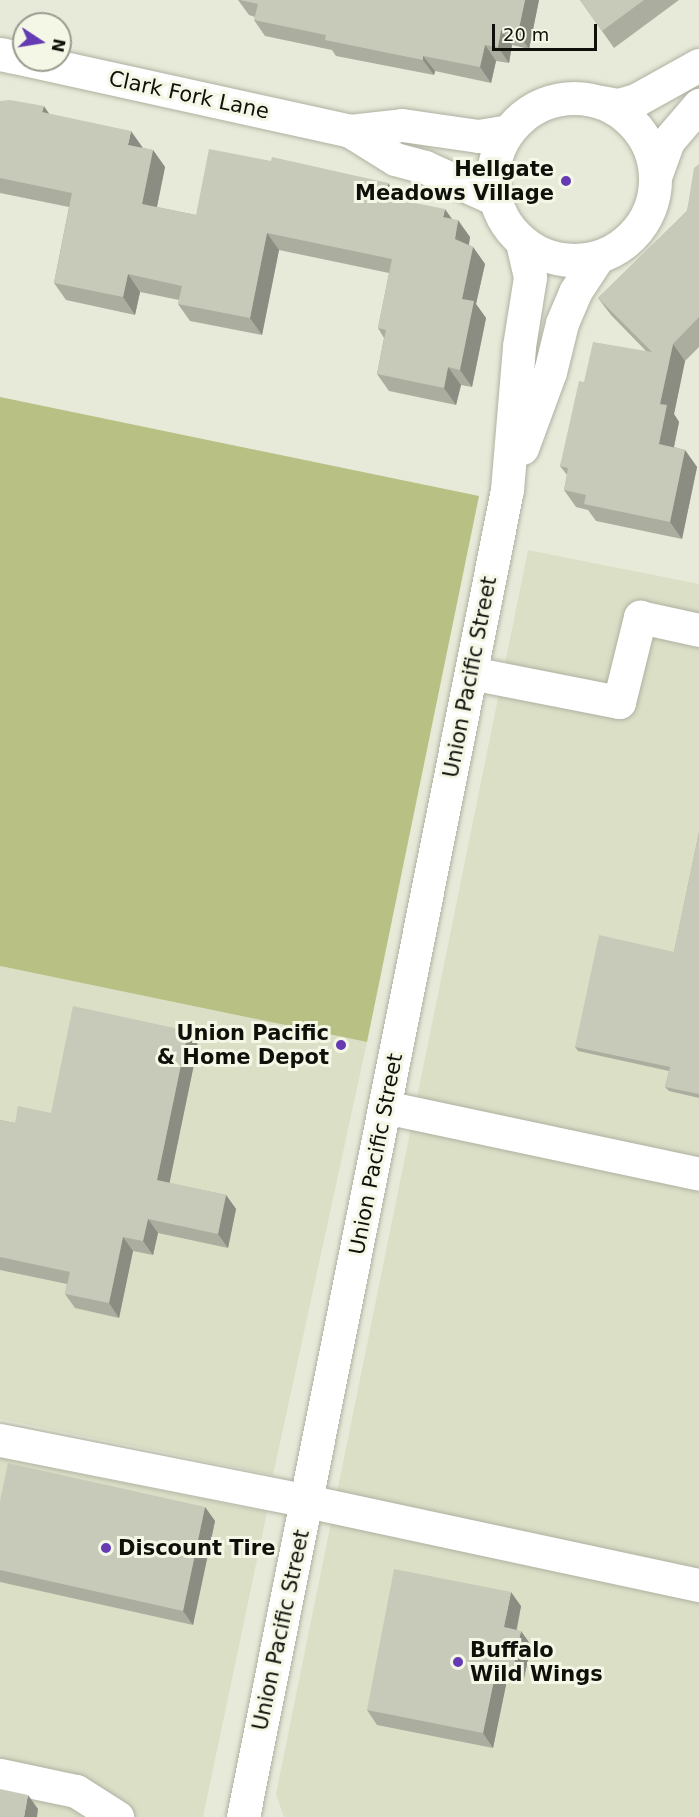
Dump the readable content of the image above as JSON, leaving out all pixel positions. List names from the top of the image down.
{
  "streets": {
    "street": ["Clark Fork Lane", "Union Pacific Street"]
  },
  "crossings": [
    ["Clark Fork Lane", "Union Pacific Street"]
  ],
  "places": [
    "Hellgate Meadows Village",
    "Union Pacific & Home Depot",
    "Discount Tire",
    "Buffalo Wild Wings"
  ],
  "scale_bar": "20 m",
  "north": "right"
}
